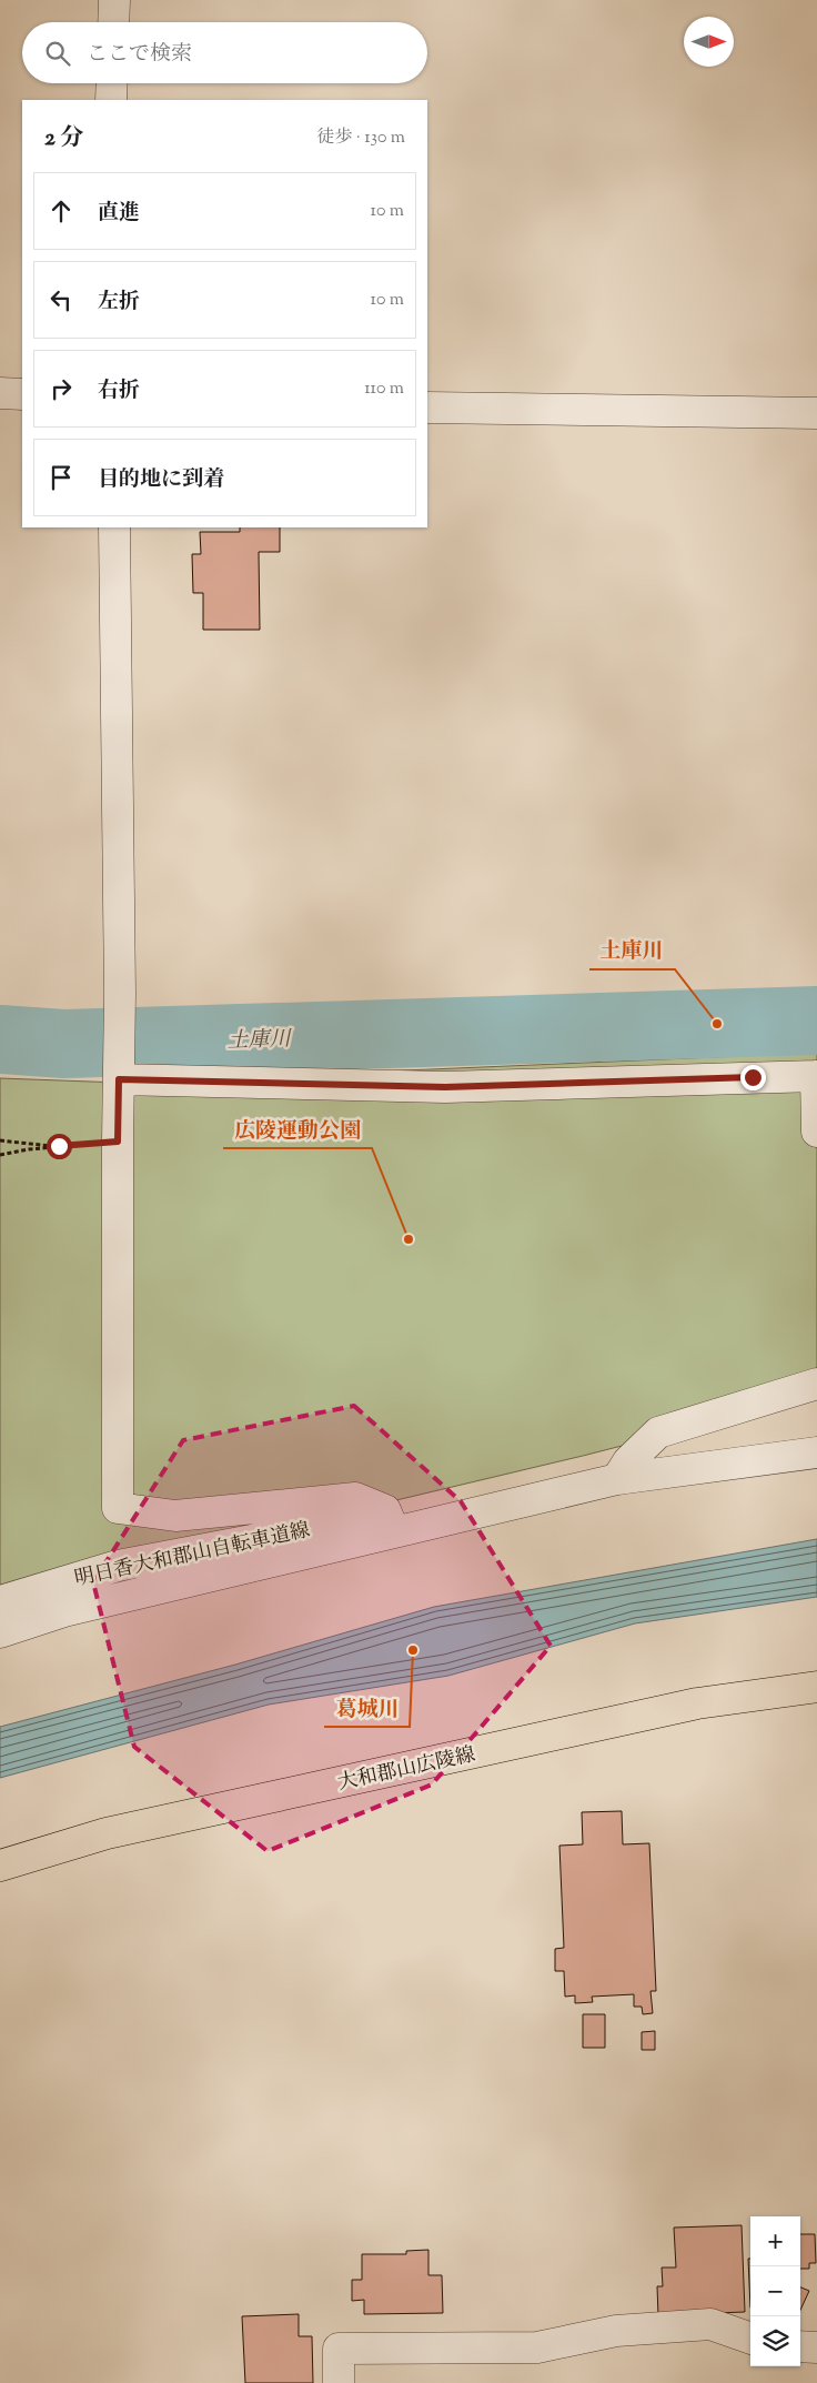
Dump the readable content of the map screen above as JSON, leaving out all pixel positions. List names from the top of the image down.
{
  "streets": {
    "main road": ["大和郡山広陵線"],
    "street": ["明日香大和郡山自転車道線"]
  },
  "water": ["土庫川"],
  "places": ["土庫川", "広陵運動公園", "葛城川"],
  "north": "right",
  "page": {
    "search": "ここで検索",
    "heading": ["2 分", "徒歩 · 130 m"],
    "list": [
      ["直進", "10 m"],
      ["左折", "10 m"],
      ["右折", "110 m"],
      "目的地に到着"
    ],
    "map_buttons": ["+", "−"]
  }
}
